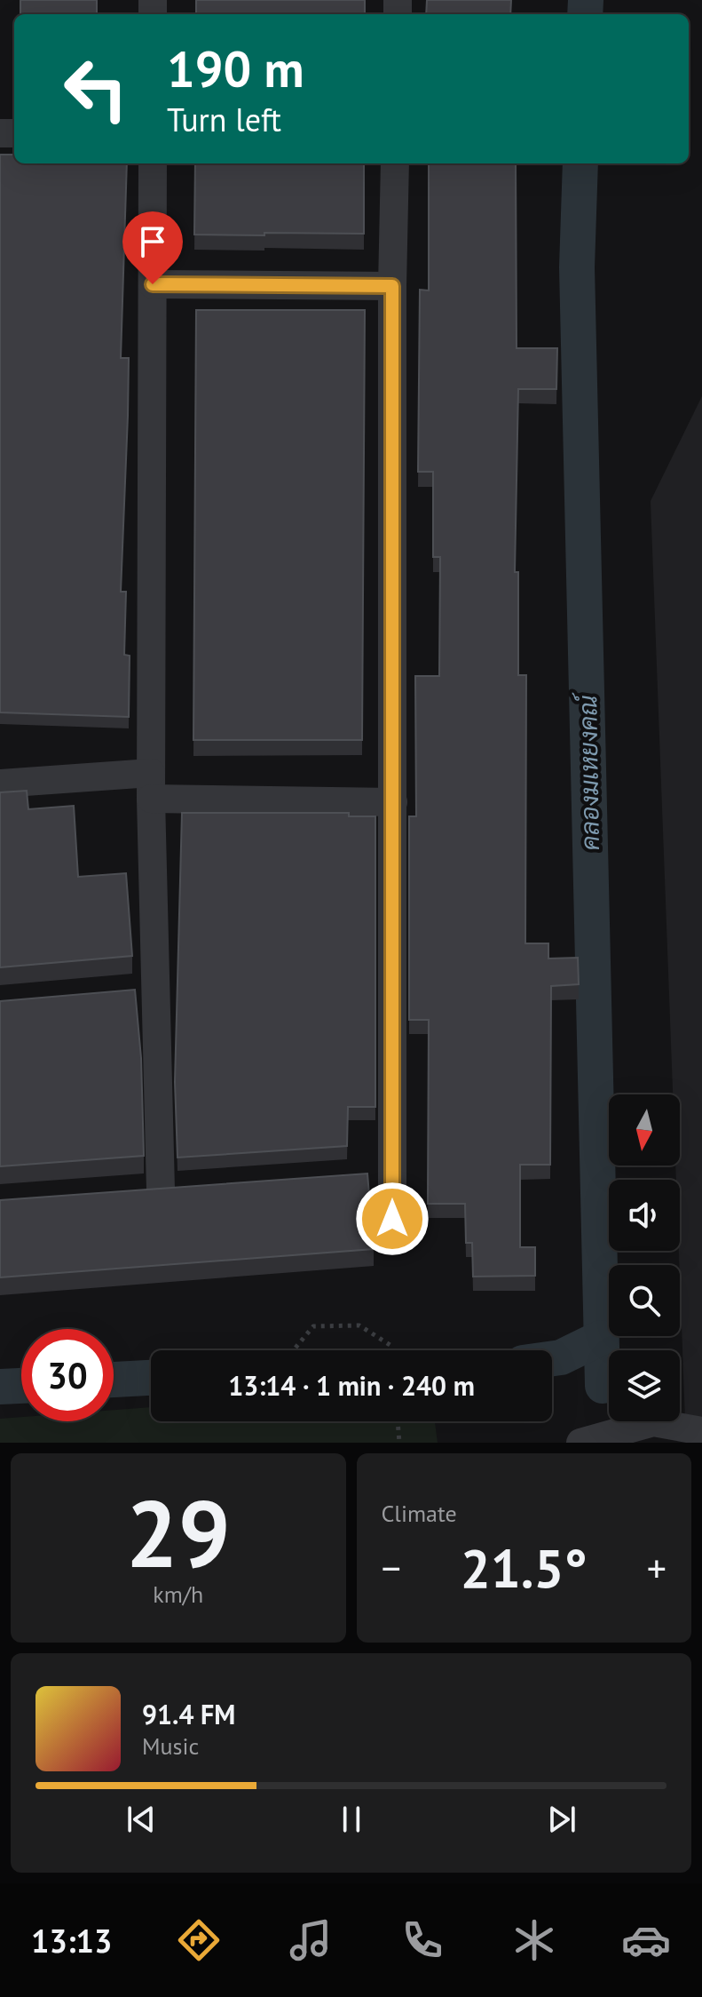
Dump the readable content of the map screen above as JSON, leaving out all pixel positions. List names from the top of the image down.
{
  "water": ["คลองมเหยงคณ์"],
  "north": "bottom",
  "page": {
    "turn": ["190 m", "Turn left"],
    "limit": "30",
    "trip": "13:14 · 1 min · 240 m",
    "tile": [
      ["29", "km/h"],
      "Climate"
    ],
    "heat": ["−", "21.5°", "+"],
    "song": ["91.4 FM", "Music"],
    "tabs": "13:13"
  }
}
